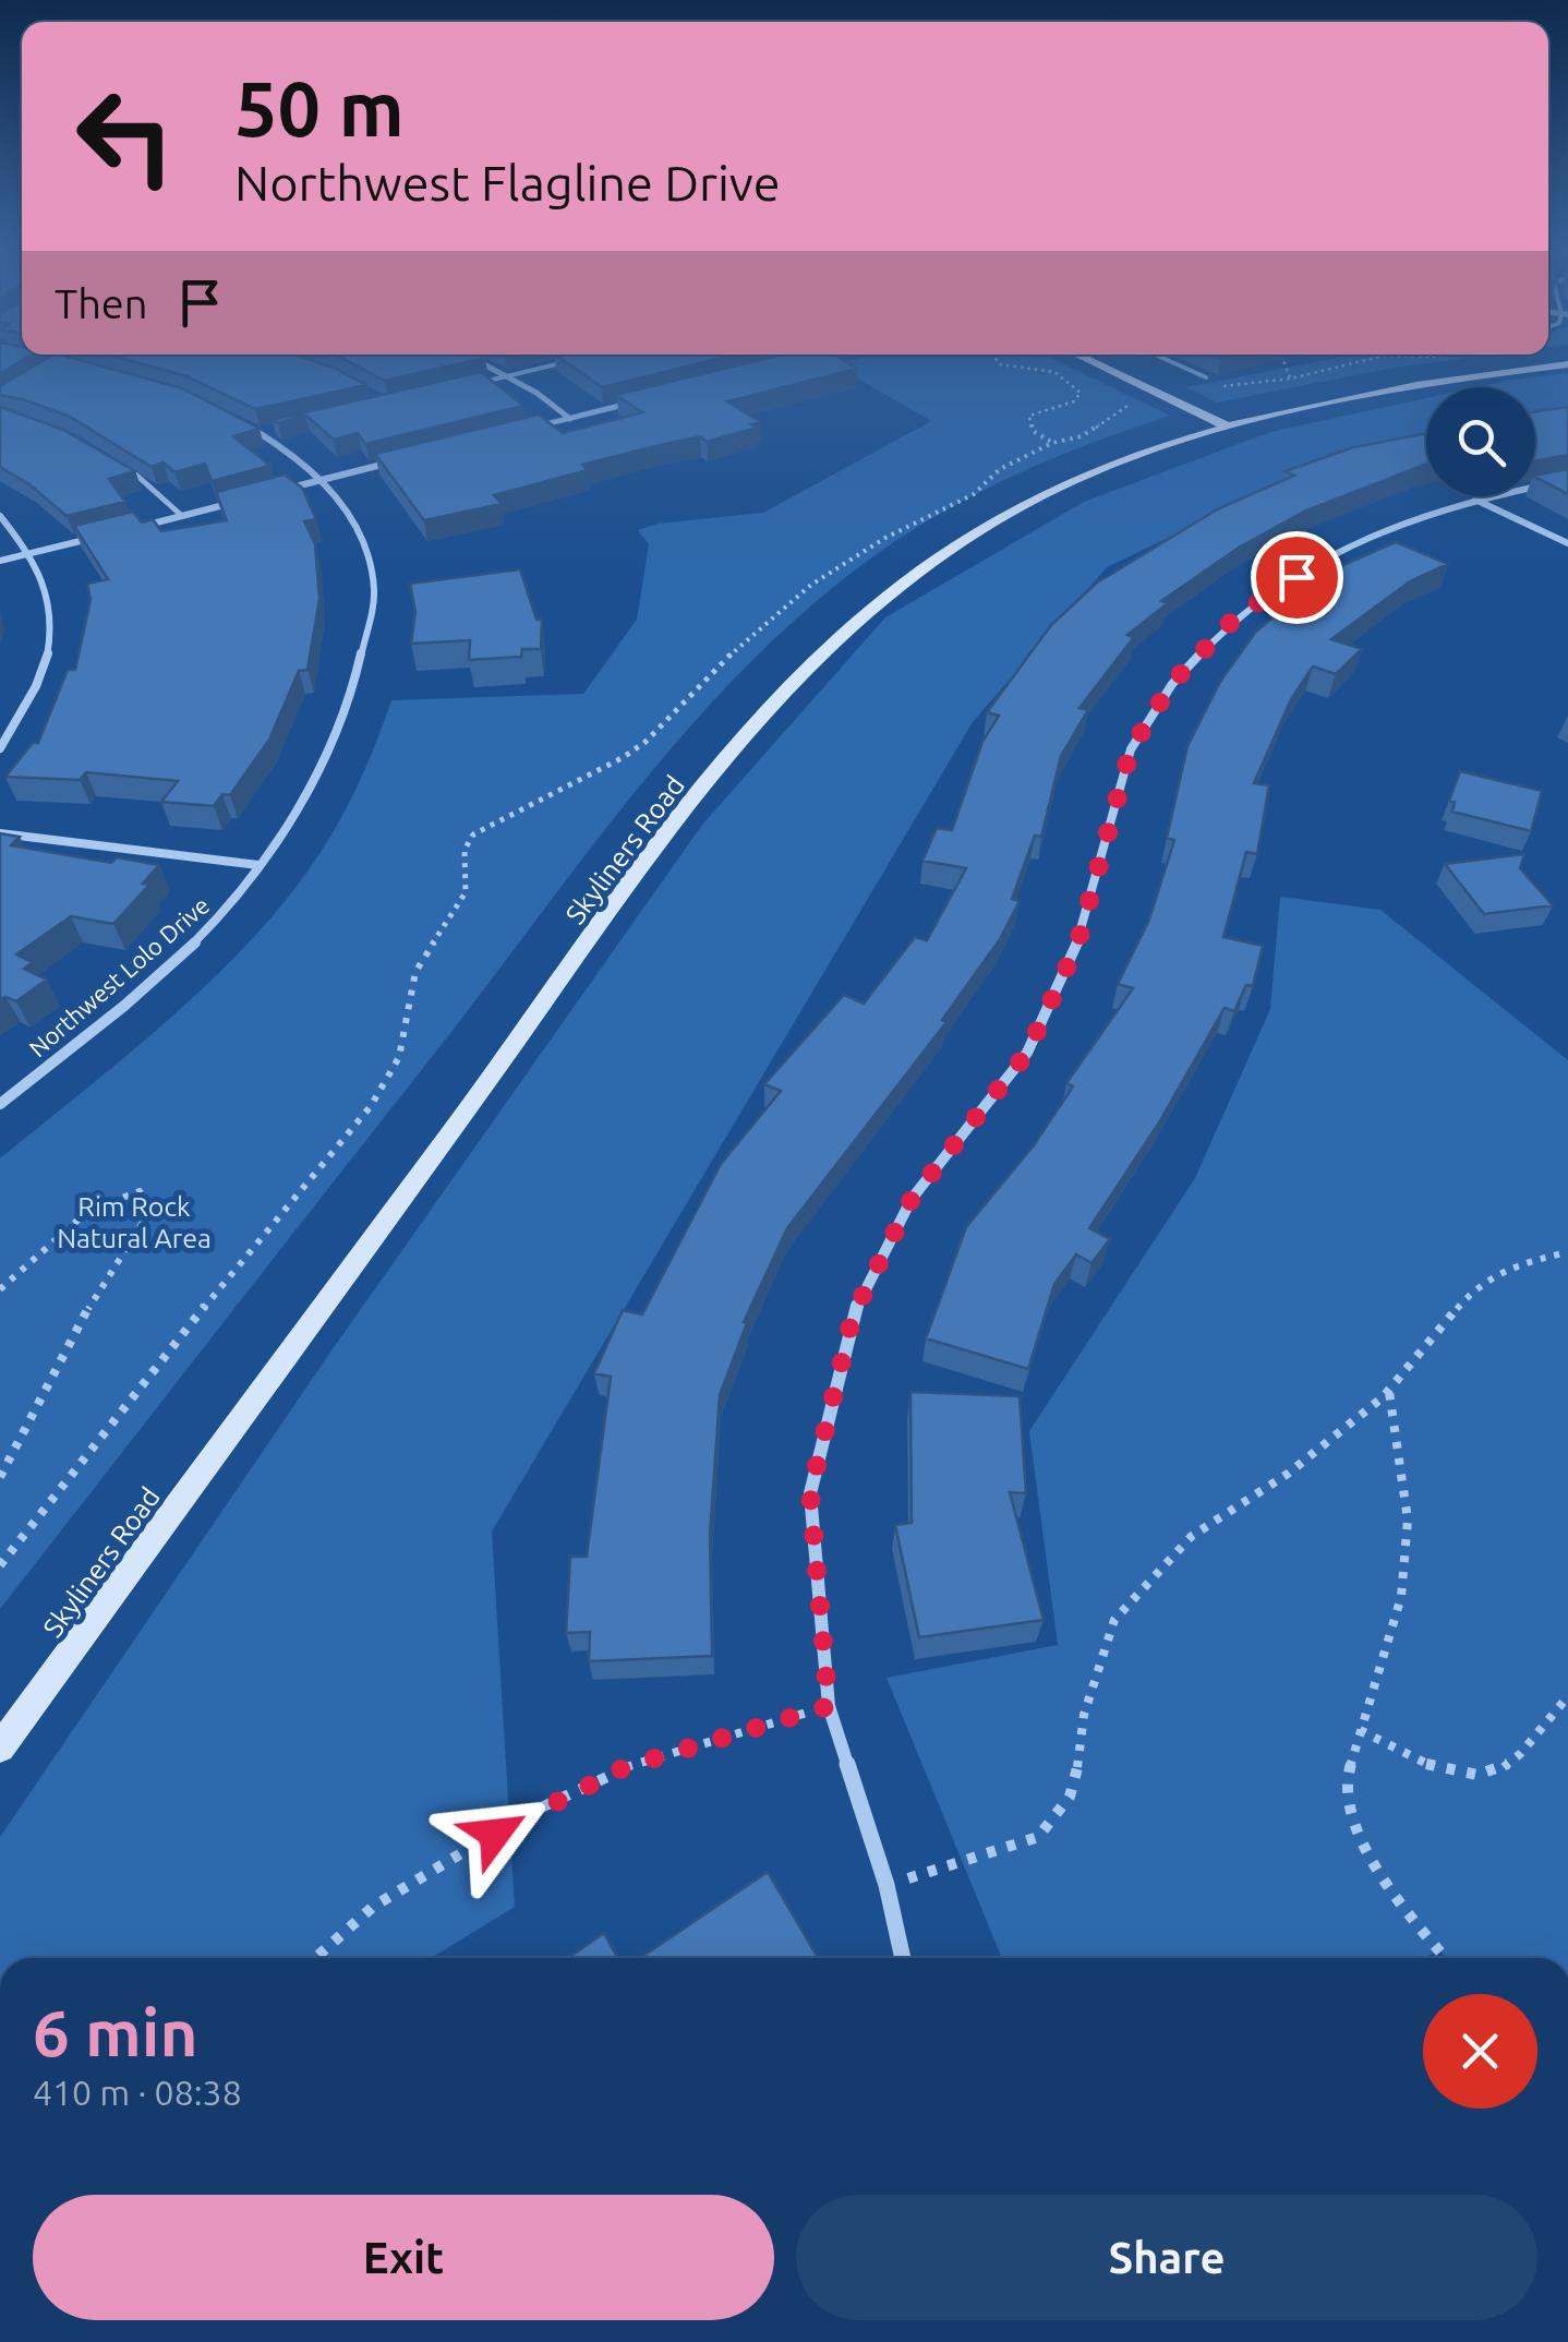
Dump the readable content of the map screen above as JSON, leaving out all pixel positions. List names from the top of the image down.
{
  "streets": {
    "street": ["Skyliners Road", "Northwest Lolo Drive"]
  },
  "parks": ["Rim Rock Natural Area"],
  "page": {
    "turn": ["50 m", "Northwest Flagline Drive"],
    "then": "Then",
    "heading": ["6 min", "410 m · 08:38"],
    "buttons": ["Exit", "Share"]
  }
}
